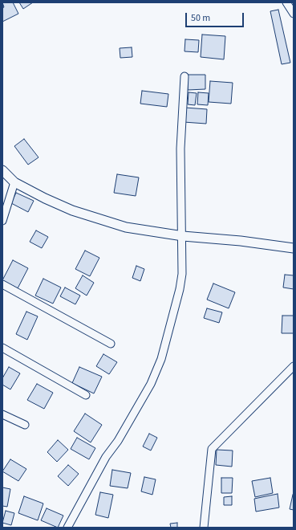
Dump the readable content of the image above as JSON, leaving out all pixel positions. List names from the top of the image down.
{
  "scale_bar": "50 m"
}
